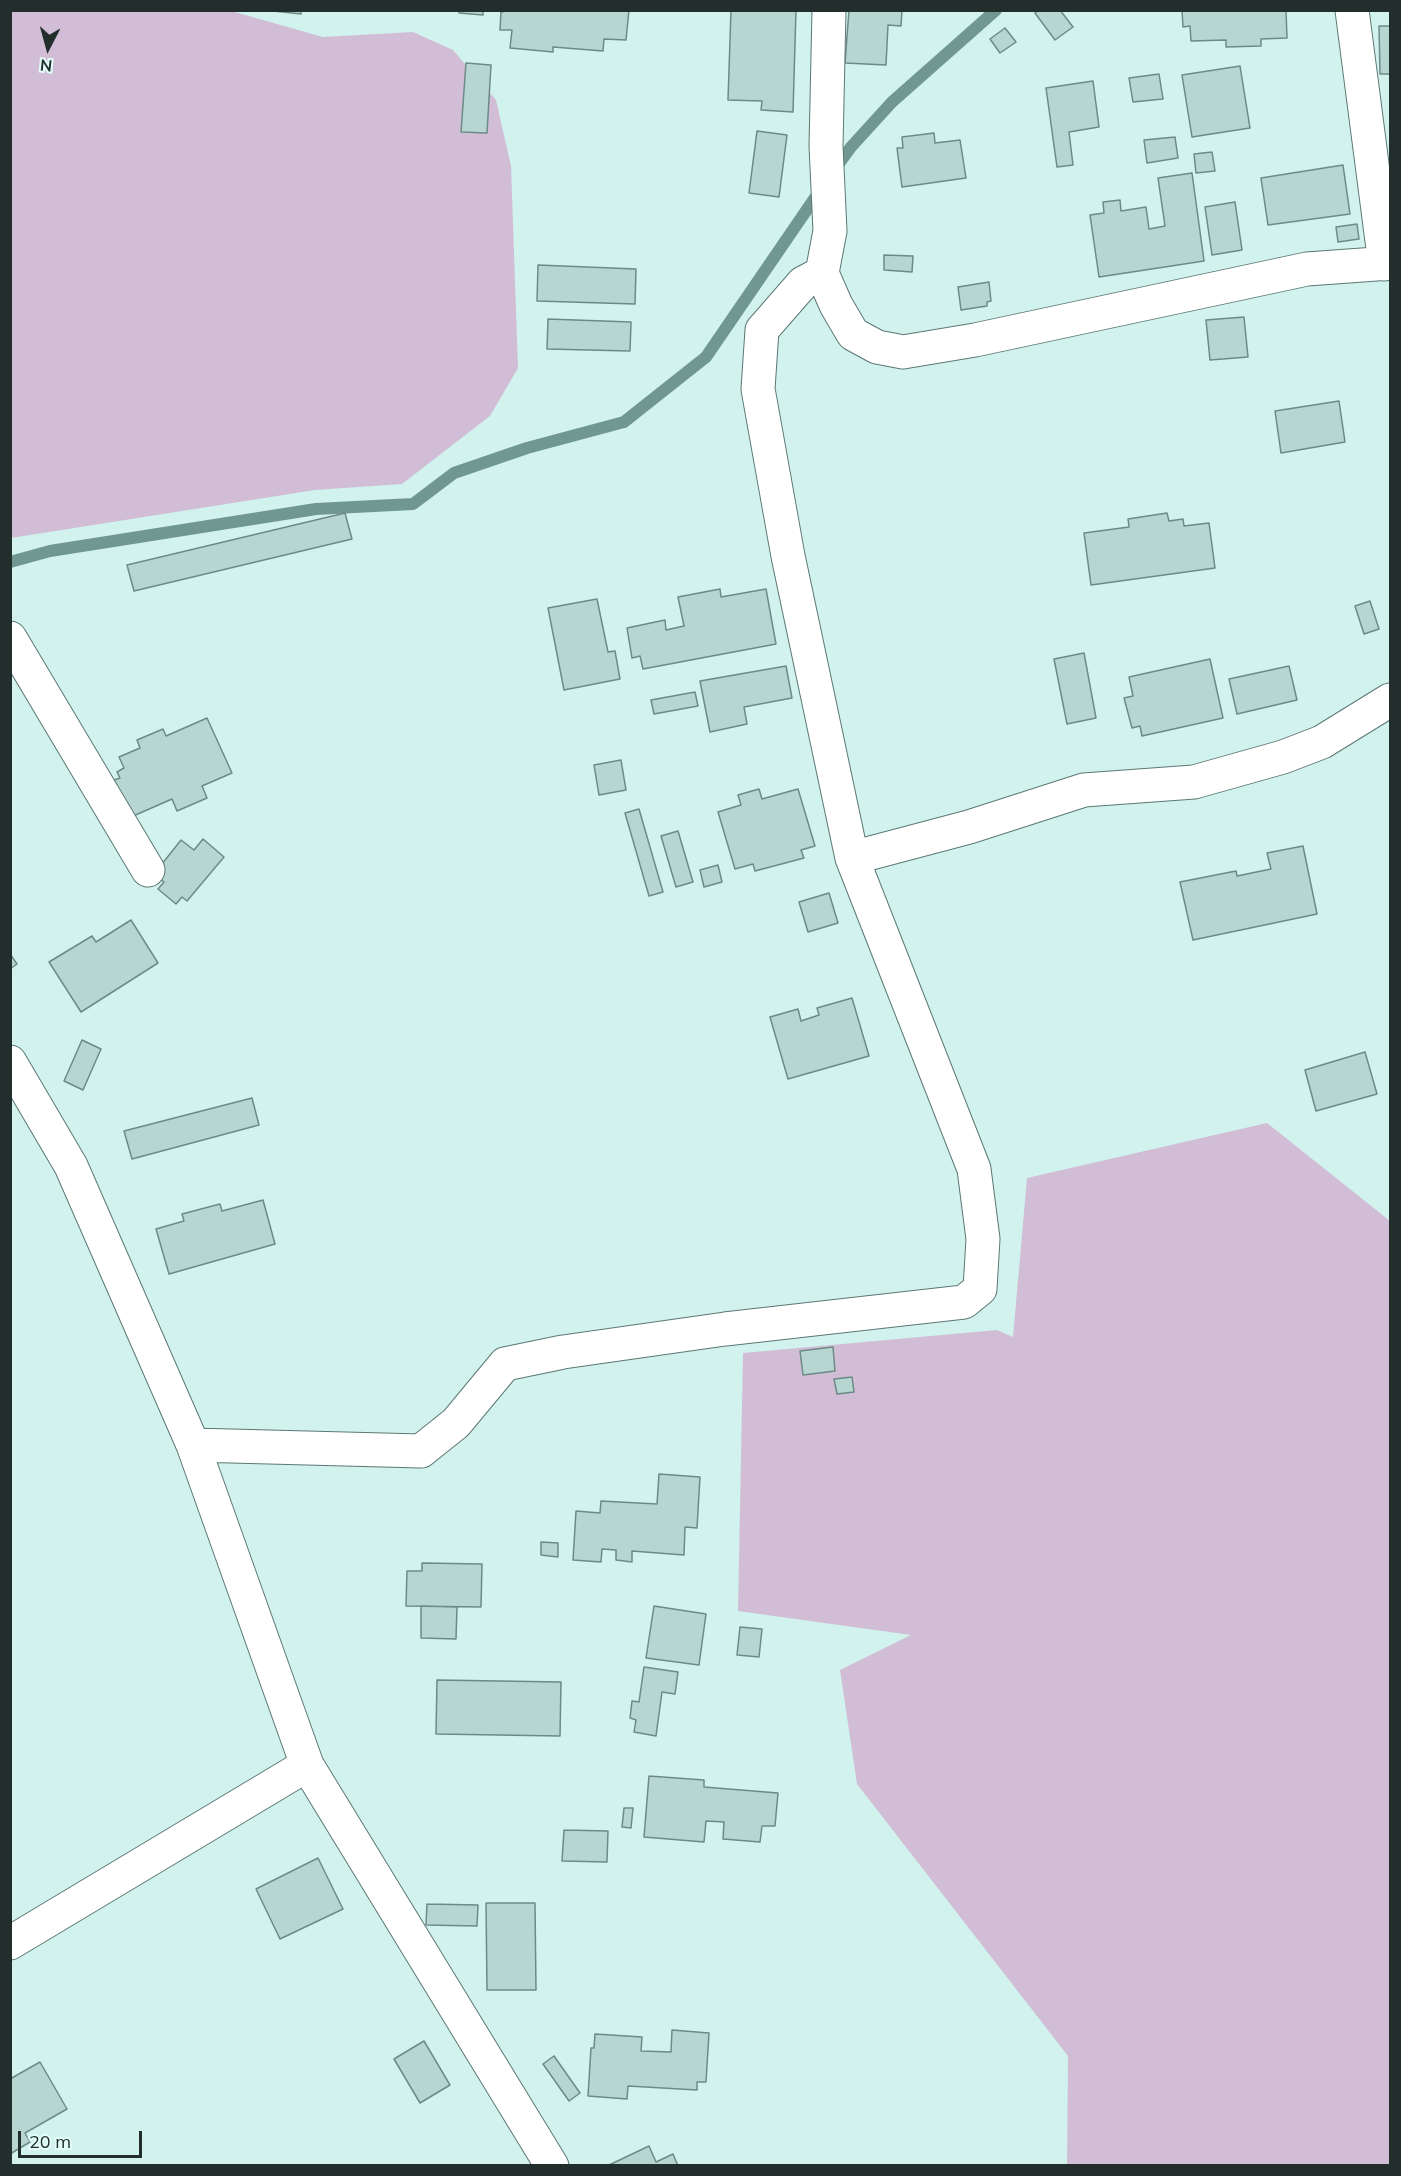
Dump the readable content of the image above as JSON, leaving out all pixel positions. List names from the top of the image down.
{
  "scale_bar": "20 m",
  "north": "bottom"
}
